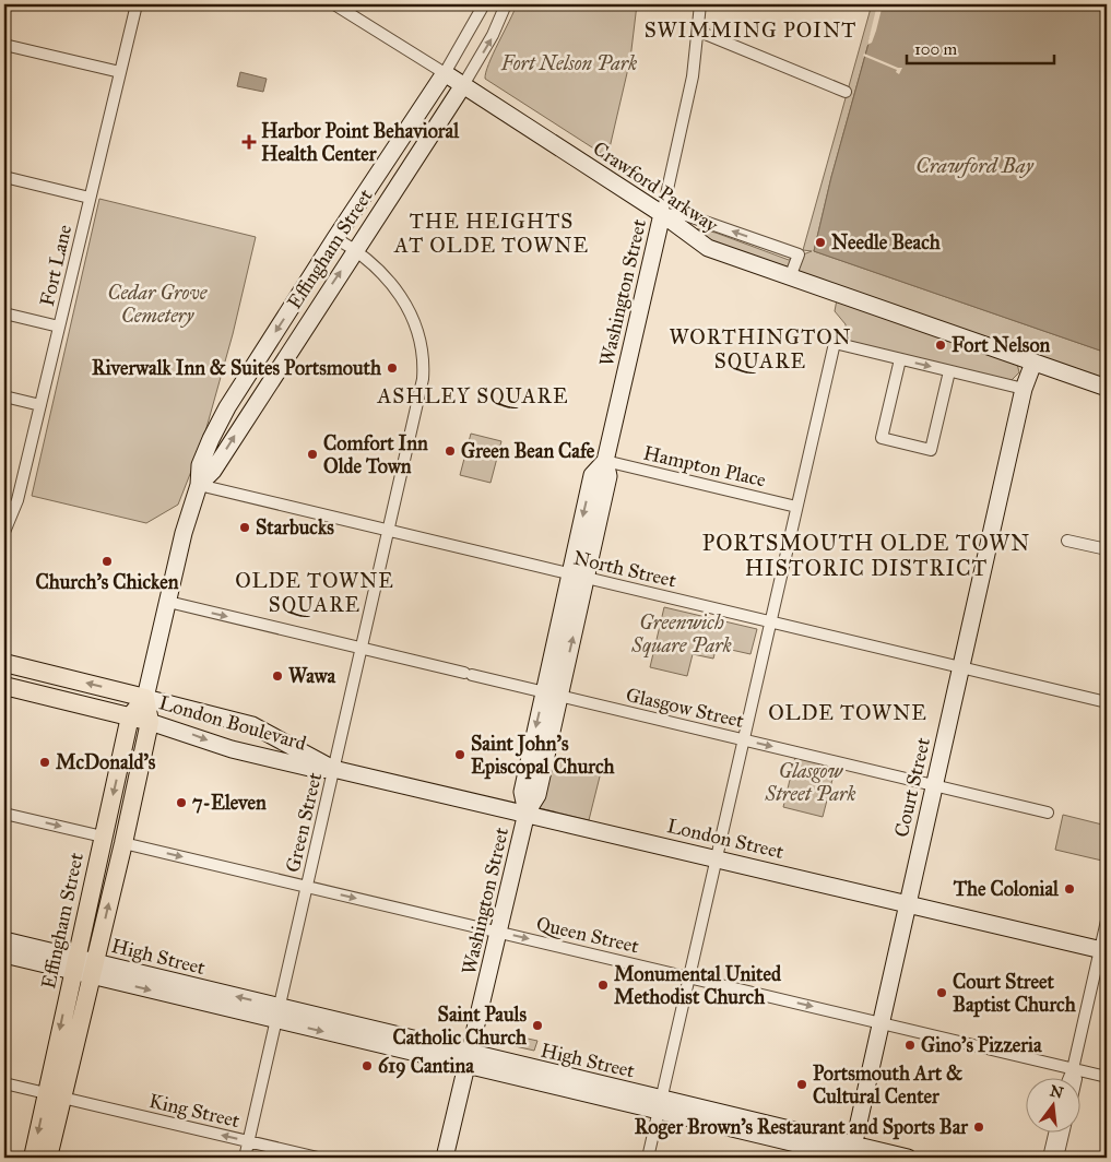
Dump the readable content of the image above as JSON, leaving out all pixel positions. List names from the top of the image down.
{
  "streets": {
    "main road": ["Effingham Street", "London Boulevard"],
    "street": [
      "Crawford Parkway",
      "Fort Lane",
      "Washington Street",
      "Hampton Place",
      "North Street",
      "Glasgow Street",
      "Court Street",
      "Green Street",
      "London Street",
      "Queen Street",
      "High Street",
      "King Street"
    ]
  },
  "crossings": [
    ["Crawford Parkway", "Effingham Street"],
    ["Crawford Parkway", "Washington Street"],
    ["Crawford Parkway", "Court Street"],
    ["Effingham Street", "North Street"],
    ["Effingham Street", "Glasgow Street"],
    ["Effingham Street", "London Boulevard"],
    ["Effingham Street", "Green Street"],
    ["Effingham Street", "Queen Street"],
    ["Effingham Street", "High Street"],
    ["Effingham Street", "King Street"],
    ["Washington Street", "Hampton Place"],
    ["Washington Street", "North Street"],
    ["Washington Street", "Glasgow Street"],
    ["Washington Street", "London Street"],
    ["Washington Street", "Queen Street"],
    ["Washington Street", "High Street"],
    ["North Street", "Court Street"],
    ["North Street", "Green Street"],
    ["Glasgow Street", "Court Street"],
    ["Glasgow Street", "Green Street"],
    ["London Boulevard", "Green Street"],
    ["London Boulevard", "London Street"],
    ["Court Street", "London Street"],
    ["Court Street", "Queen Street"],
    ["Court Street", "High Street"],
    ["Green Street", "London Street"],
    ["Green Street", "Queen Street"],
    ["Green Street", "High Street"],
    ["Green Street", "King Street"]
  ],
  "one_way": ["Glasgow Street", "Queen Street", "King Street"],
  "districts": [
    "SWIMMING POINT",
    "THE HEIGHTS AT OLDE TOWNE",
    "WORTHINGTON SQUARE",
    "ASHLEY SQUARE",
    "PORTSMOUTH OLDE TOWN HISTORIC DISTRICT",
    "OLDE TOWNE SQUARE",
    "OLDE TOWNE"
  ],
  "water": ["Crawford Bay"],
  "parks": [
    "Fort Nelson Park",
    "Cedar Grove Cemetery",
    "Greenwich Square Park",
    "Glasgow Street Park"
  ],
  "places": {
    "health": ["Harbor Point Behavioral Health Center"],
    "other": [
      "Needle Beach",
      "Fort Nelson",
      "Riverwalk Inn & Suites Portsmouth",
      "Green Bean Cafe",
      "Comfort Inn Olde Town",
      "Starbucks",
      "Church's Chicken",
      "Wawa",
      "Saint John's Episcopal Church",
      "McDonald's",
      "7-Eleven",
      "The Colonial",
      "Monumental United Methodist Church",
      "Court Street Baptist Church",
      "Saint Pauls Catholic Church",
      "Gino's Pizzeria",
      "619 Cantina",
      "Portsmouth Art & Cultural Center",
      "Roger Brown's Restaurant and Sports Bar"
    ]
  },
  "scale_bar": "100 m",
  "north": "top"
}
